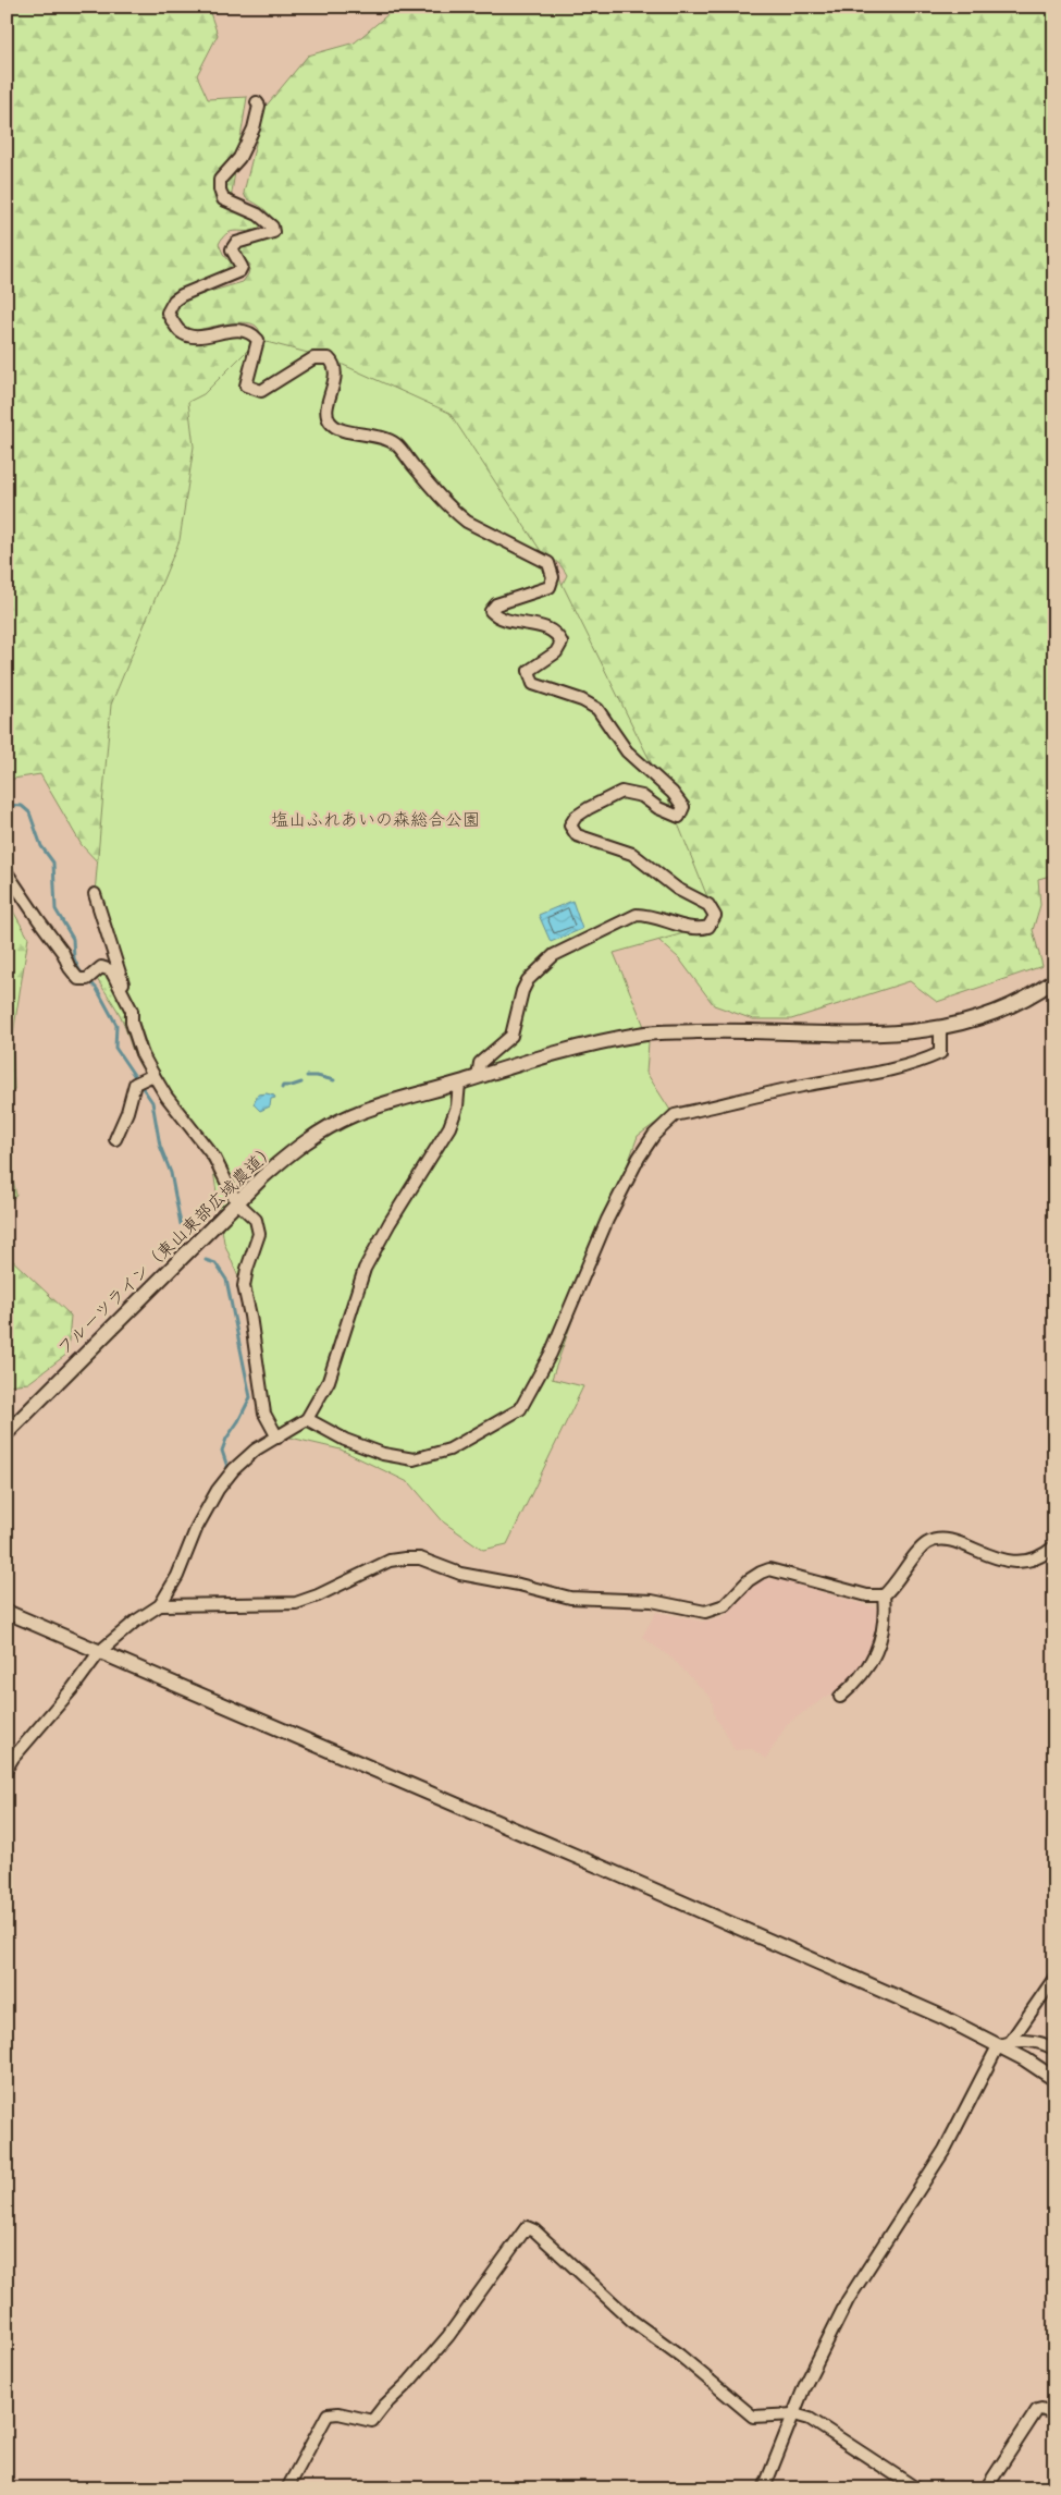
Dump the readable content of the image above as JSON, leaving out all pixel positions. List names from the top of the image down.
{
  "streets": {
    "street": ["フルーツライン（東山東部広域農道）"]
  },
  "parks": ["塩山ふれあいの森総合公園"]
}
